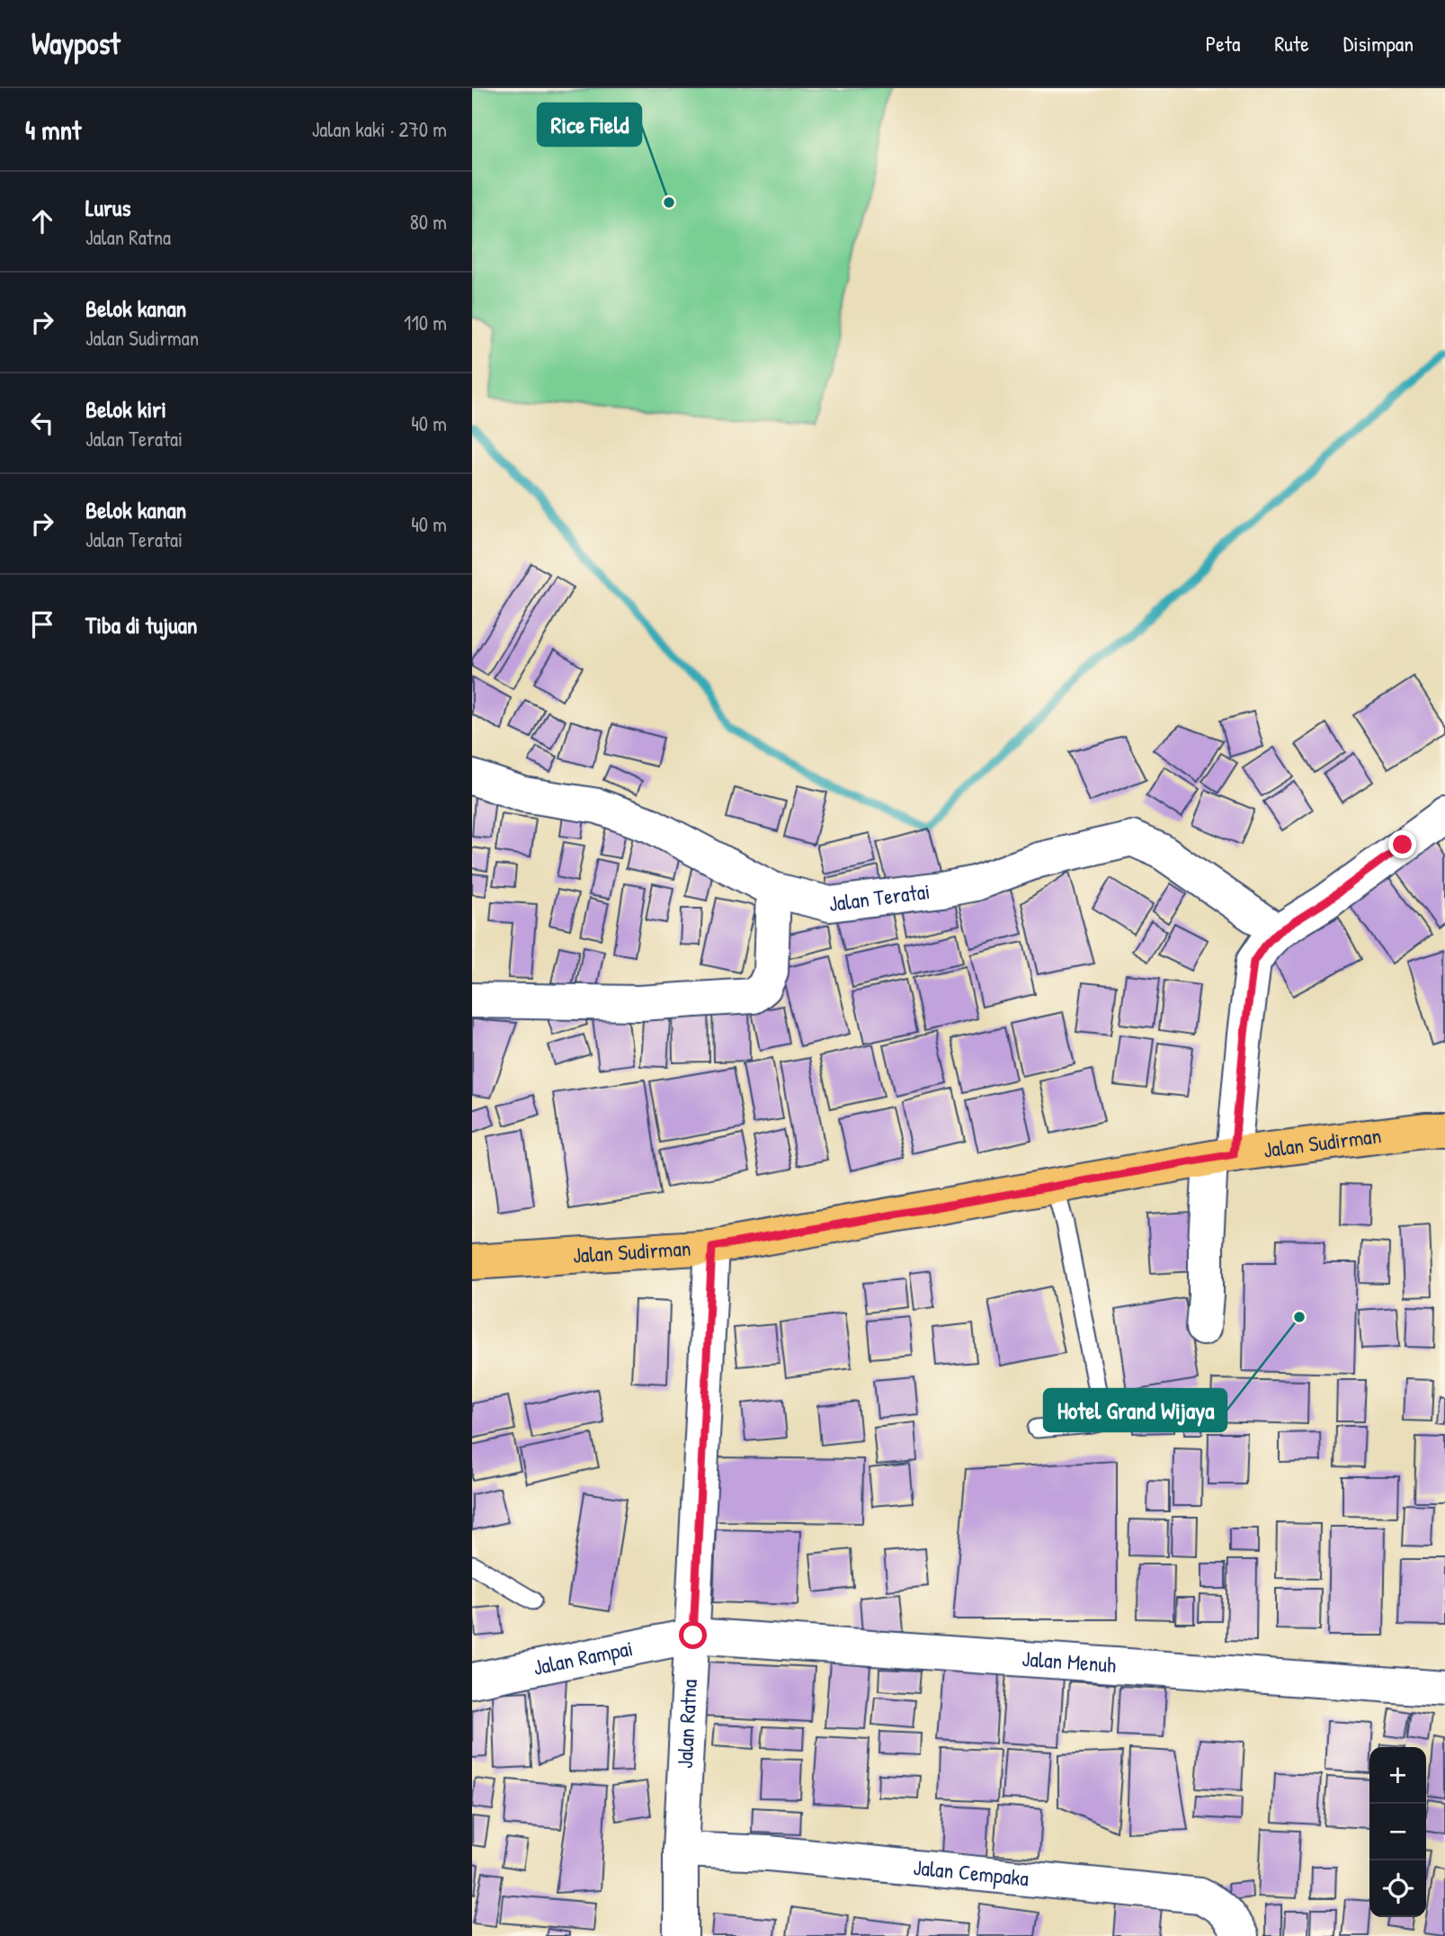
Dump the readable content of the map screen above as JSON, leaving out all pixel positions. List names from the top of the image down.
{
  "streets": {
    "main road": ["Jalan Sudirman"],
    "street": [
      "Jalan Teratai",
      "Jalan Rampai",
      "Jalan Menuh",
      "Jalan Ratna",
      "Jalan Cempaka"
    ]
  },
  "crossings": [
    ["Jalan Sudirman", "Jalan Ratna"],
    ["Jalan Rampai", "Jalan Menuh"],
    ["Jalan Rampai", "Jalan Ratna"],
    ["Jalan Menuh", "Jalan Ratna"],
    ["Jalan Ratna", "Jalan Cempaka"]
  ],
  "places": ["Rice Field", "Hotel Grand Wijaya"],
  "page": {
    "header": "Waypost",
    "nav": ["Peta", "Rute", "Disimpan"],
    "heading": ["4 mnt", "Jalan kaki · 270 m"],
    "list": [
      ["Lurus", "Jalan Ratna", "80 m"],
      ["Belok kanan", "Jalan Sudirman", "110 m"],
      ["Belok kiri", "Jalan Teratai", "40 m"],
      ["Belok kanan", "Jalan Teratai", "40 m"],
      "Tiba di tujuan"
    ],
    "map_buttons": ["+", "−"]
  }
}
